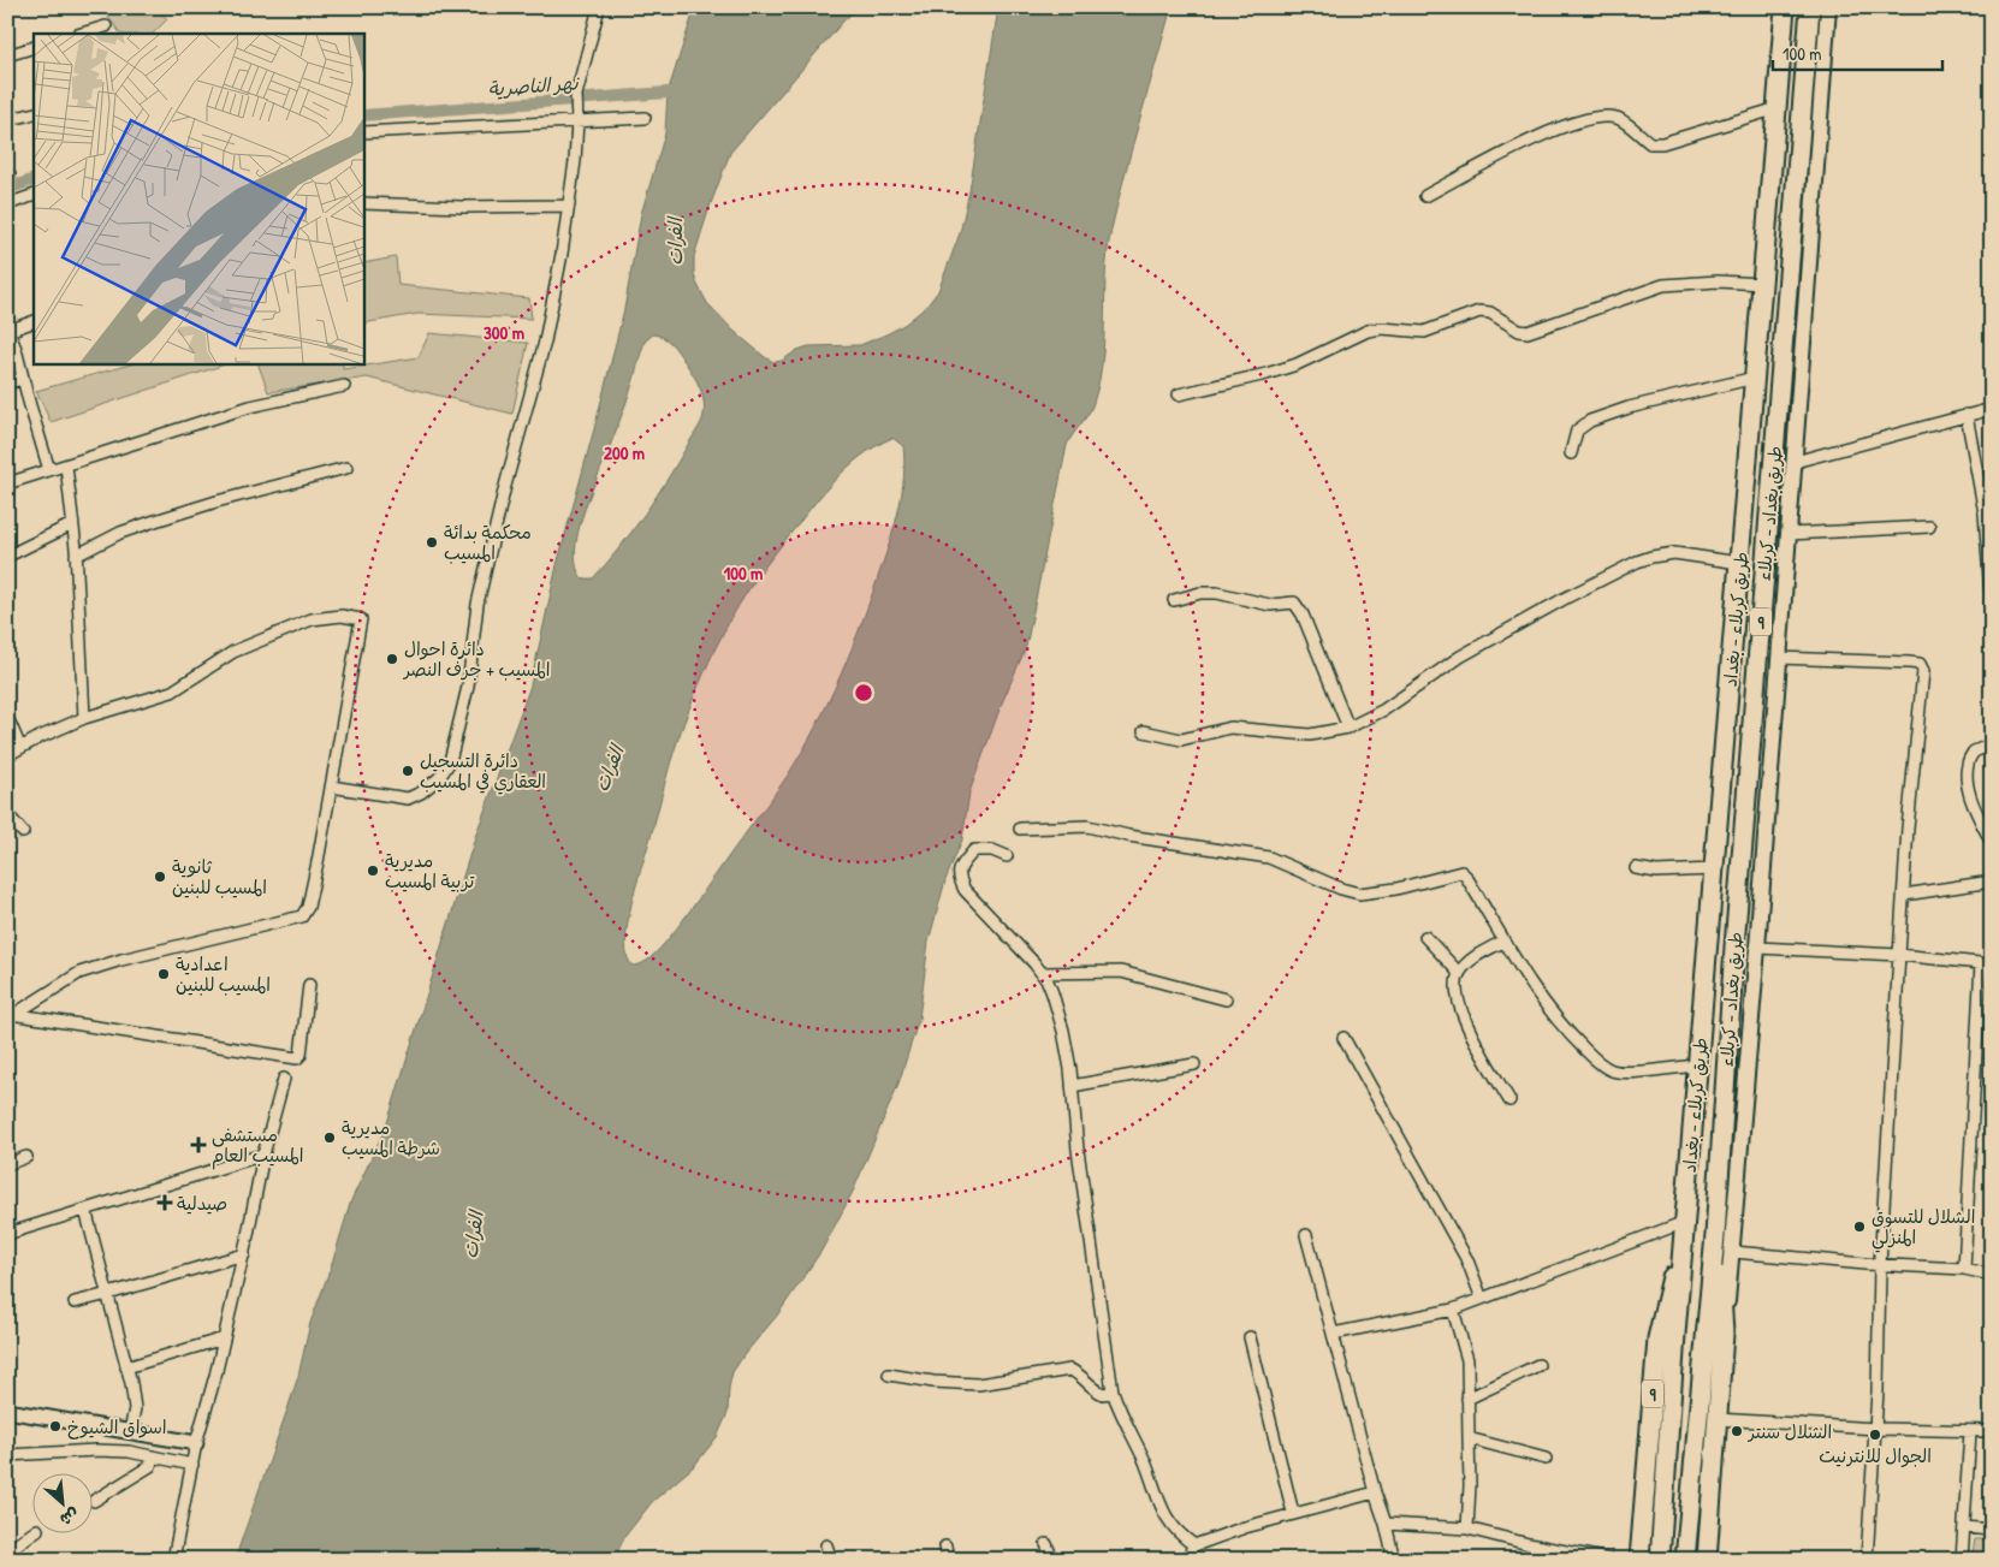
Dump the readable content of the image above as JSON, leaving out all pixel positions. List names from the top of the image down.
{
  "streets": {
    "highway": ["طريق بغداد - كربلاء", "طريق كربلاء - بغداد", "9"]
  },
  "crossings": [
    ["طريق بغداد - كربلاء", "9"],
    ["طريق كربلاء - بغداد", "9"]
  ],
  "water": ["نهر الناصرية", "الفرات"],
  "places": {
    "other": [
      "محكمة بدائة المسيب",
      "دائرة احوال المسيب + جرف النصر",
      "دائرة التسجيل العقاري في المسيب",
      "مديرية تربية المسيب",
      "ثانوية المسيب للبنين",
      "اعدادية المسيب للبنين",
      "مديرية شرطة المسيب",
      "الشلال للتسوق المنزلي",
      "اسواق الشيوخ",
      "الشلال سنتر",
      "الجوال للانترنيت"
    ],
    "health": ["مستشفى المسيب العام", "صيدلية"]
  },
  "scale_bar": "100 m",
  "north": "bottom right",
  "rings": ["300 m", "200 m", "100 m"]
}
